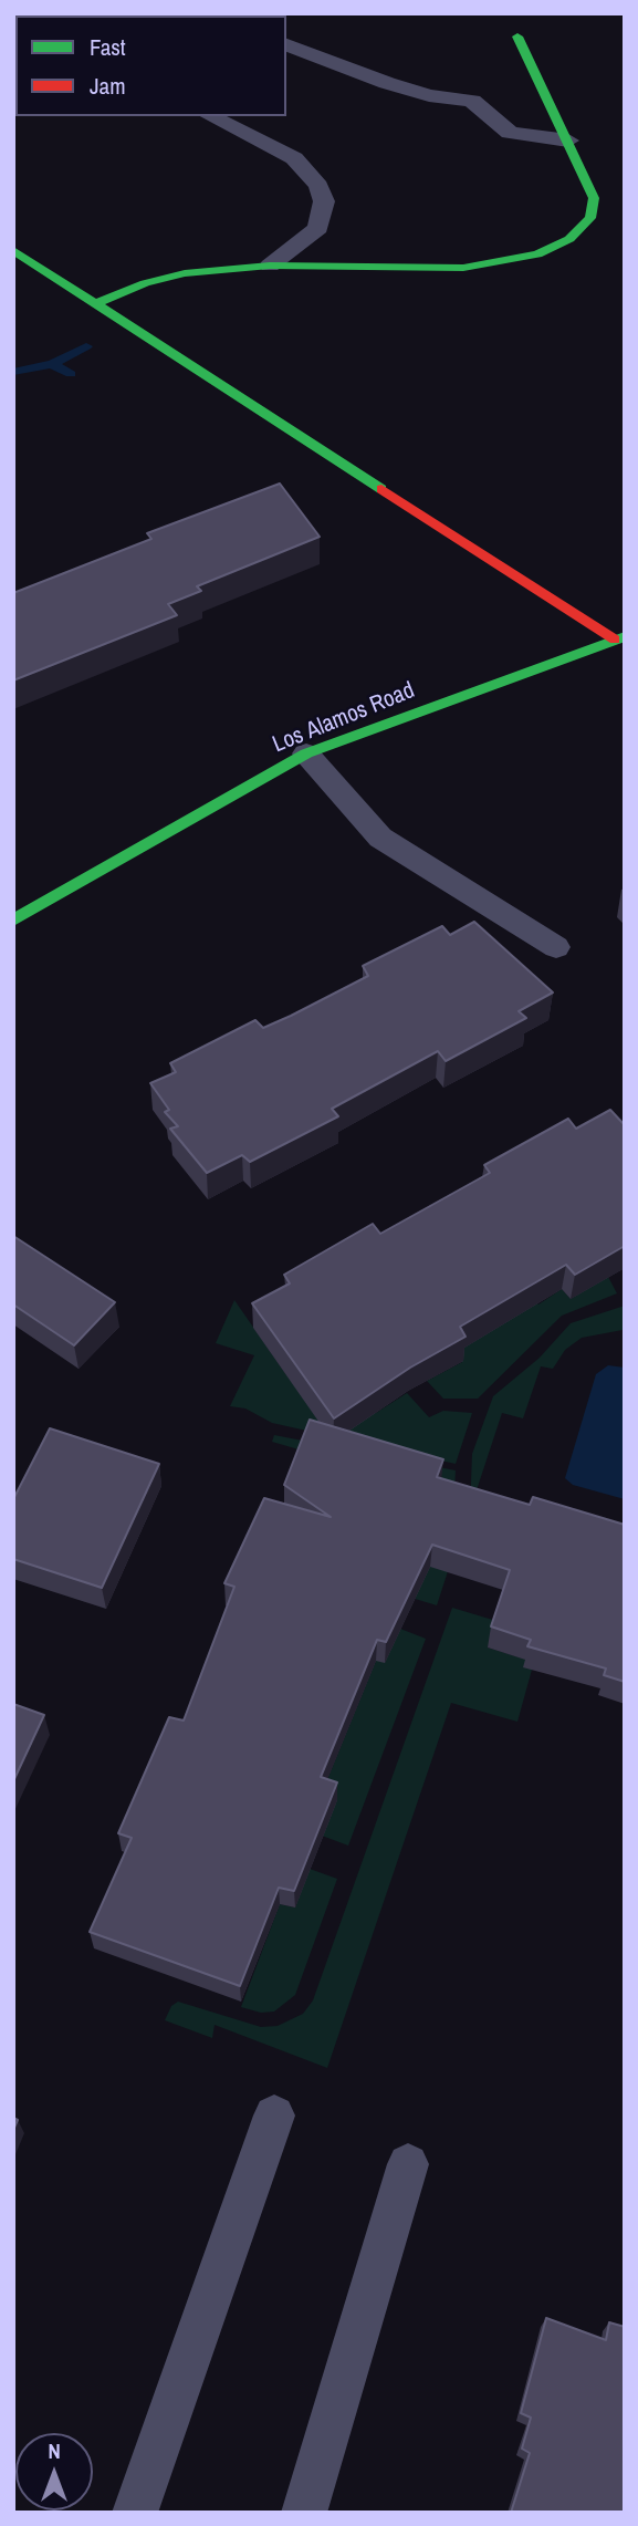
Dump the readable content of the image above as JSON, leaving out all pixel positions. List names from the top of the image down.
{
  "streets": {
    "street": ["Los Alamos Road"]
  },
  "legend": ["Fast", "Jam"],
  "north": "top"
}
